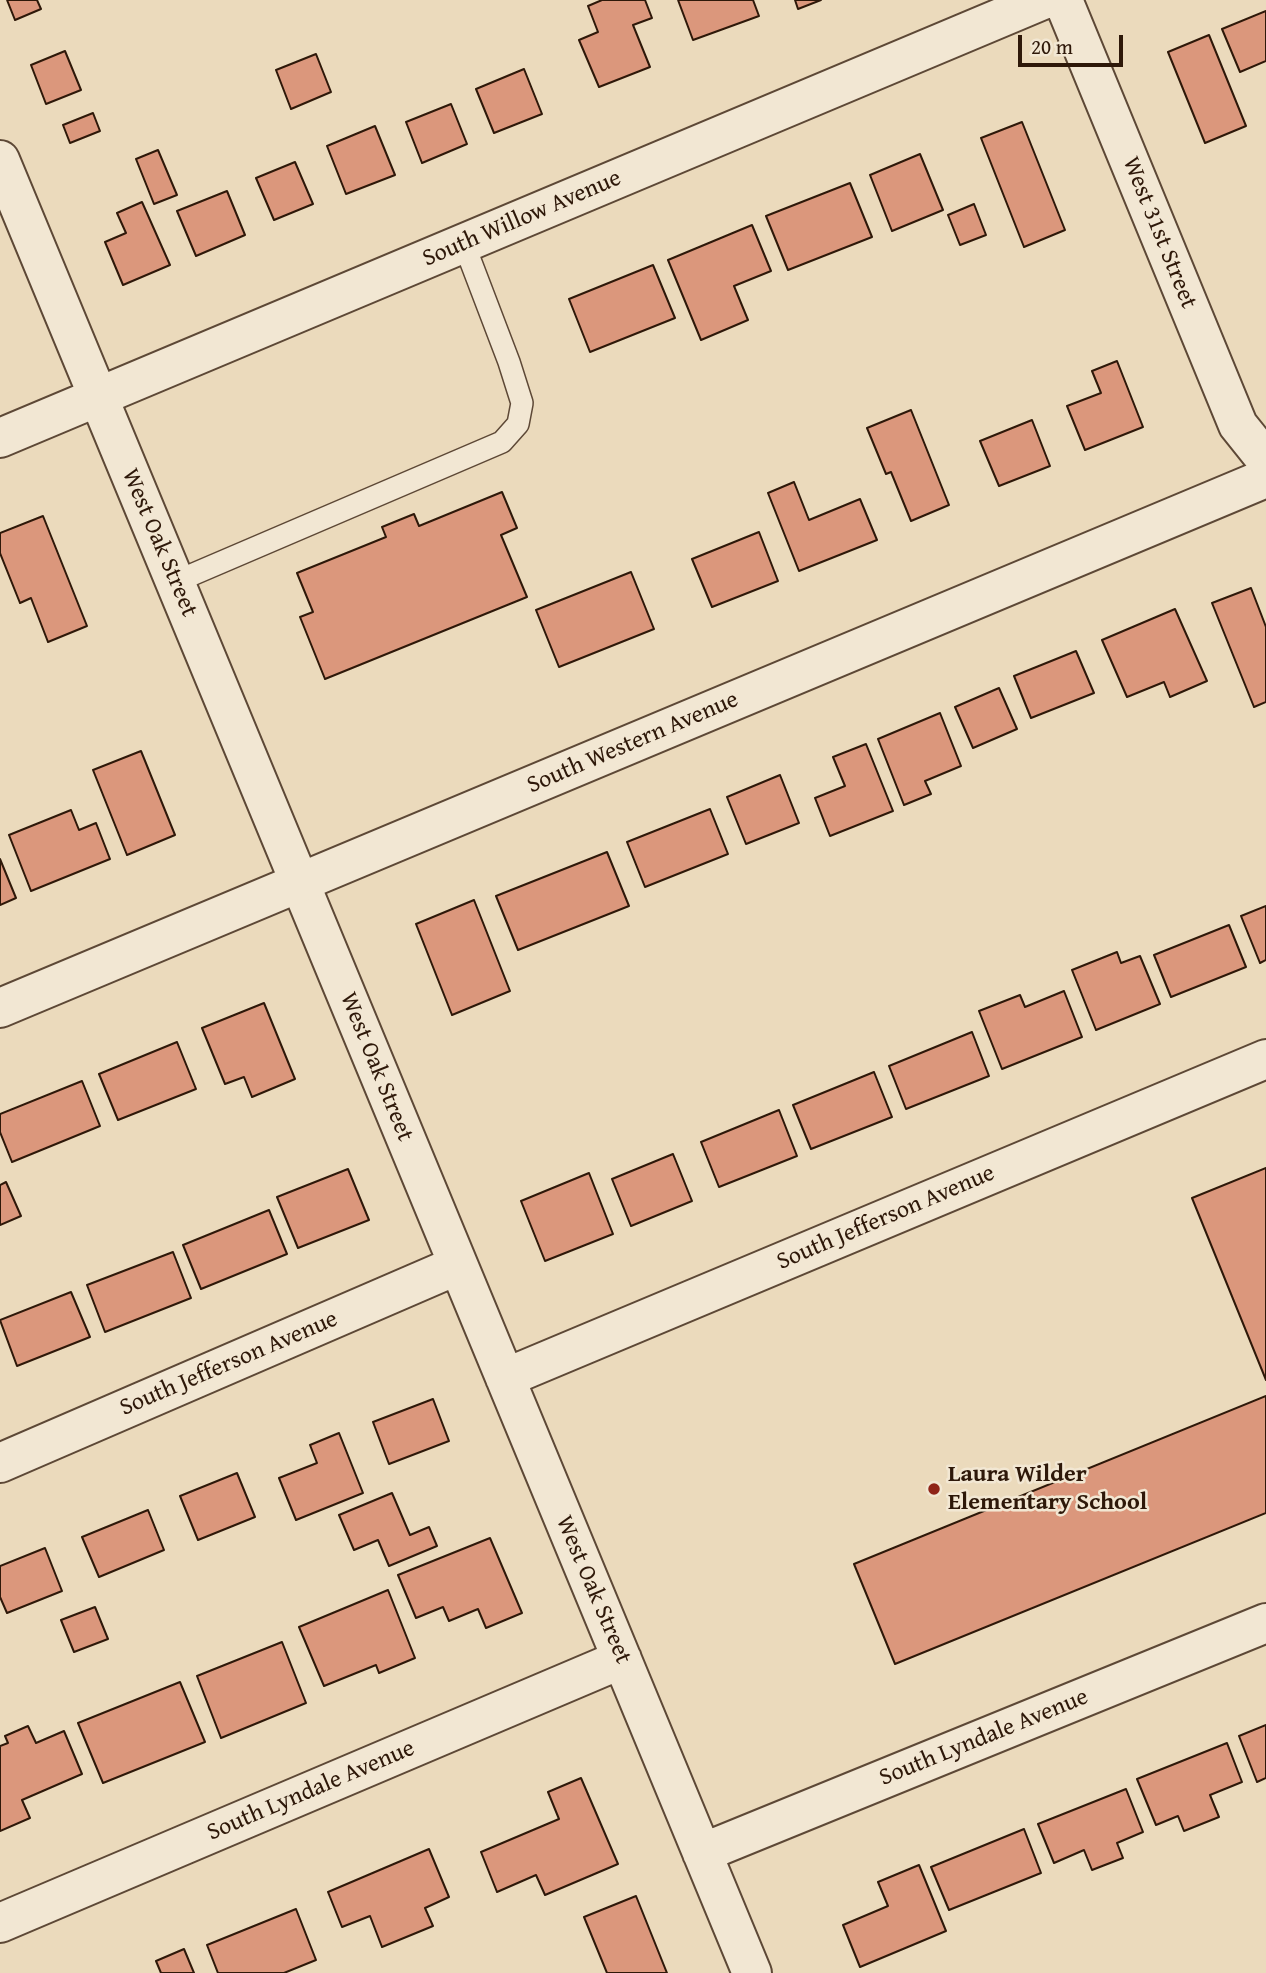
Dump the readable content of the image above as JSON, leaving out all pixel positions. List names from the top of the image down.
{
  "streets": {
    "street": [
      "South Willow Avenue",
      "West 31st Street",
      "West Oak Street",
      "South Western Avenue",
      "South Jefferson Avenue",
      "South Lyndale Avenue"
    ]
  },
  "crossings": [
    ["South Willow Avenue", "West Oak Street"],
    ["West Oak Street", "South Western Avenue"],
    ["West Oak Street", "South Jefferson Avenue"],
    ["West Oak Street", "South Lyndale Avenue"]
  ],
  "places": ["Laura Wilder Elementary School"],
  "scale_bar": "20 m"
}
